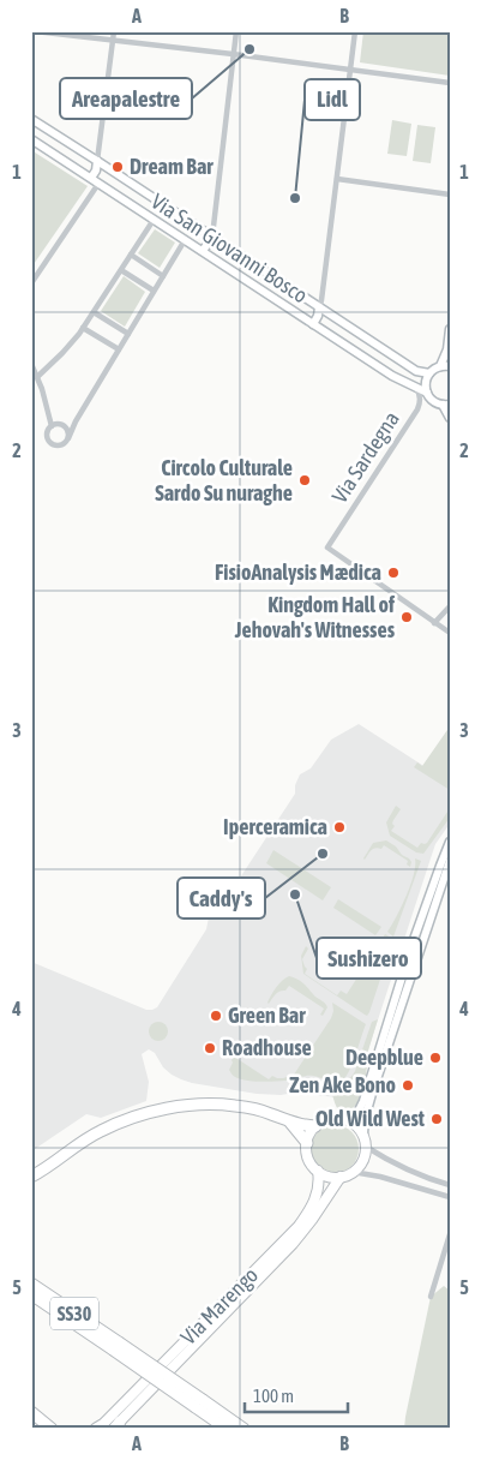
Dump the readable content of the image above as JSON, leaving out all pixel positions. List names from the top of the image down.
{
  "streets": {
    "highway": ["SS30"],
    "main road": ["Via San Giovanni Bosco", "Via Marengo"],
    "street": ["Via Sardegna"]
  },
  "crossings": [
    ["Via San Giovanni Bosco", "Via Sardegna"]
  ],
  "places": [
    "Areapalestre",
    "Dream Bar",
    "Lidl",
    "Circolo Culturale Sardo Su nuraghe",
    "FisioAnalysis Mædica",
    "Kingdom Hall of Jehovah's Witnesses",
    "Iperceramica",
    "Caddy's",
    "Sushizero",
    "Green Bar",
    "Roadhouse",
    "Deepblue",
    "Zen Ake Bono",
    "Old Wild West"
  ],
  "scale_bar": "100 m",
  "grid": {
    "columns": ["A", "B"],
    "rows": [
      "1",
      "2",
      "3",
      "4",
      "5"
    ]
  }
}
